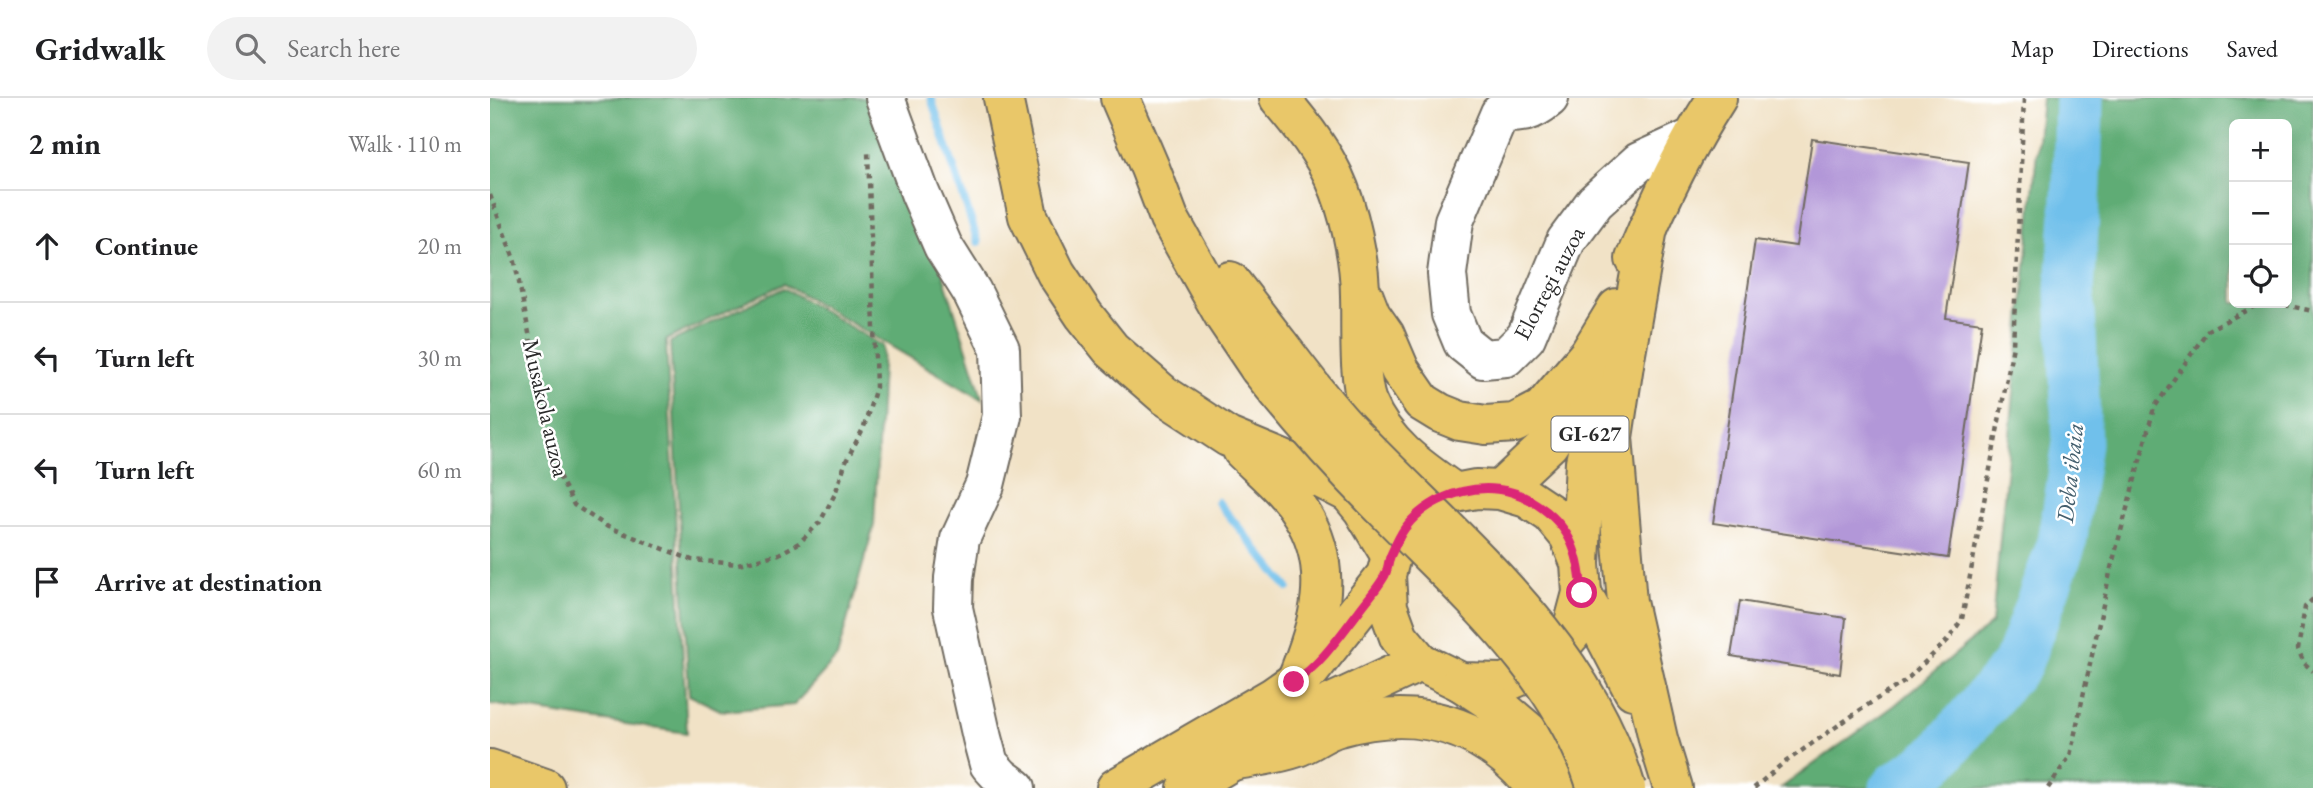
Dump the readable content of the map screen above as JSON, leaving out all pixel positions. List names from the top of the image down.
{
  "streets": {
    "main road": ["GI-627"],
    "street": ["Elorregi auzoa"],
    "path": ["Musakola auzoa"]
  },
  "crossings": [
    ["Elorregi auzoa", "GI-627"]
  ],
  "water": ["Deba ibaia"],
  "page": {
    "header": "Gridwalk",
    "search": "Search here",
    "nav": ["Map", "Directions", "Saved"],
    "heading": ["2 min", "Walk · 110 m"],
    "map_buttons": ["+", "−"],
    "list": [
      ["Continue", "20 m"],
      ["Turn left", "30 m"],
      ["Turn left", "60 m"],
      "Arrive at destination"
    ]
  }
}
